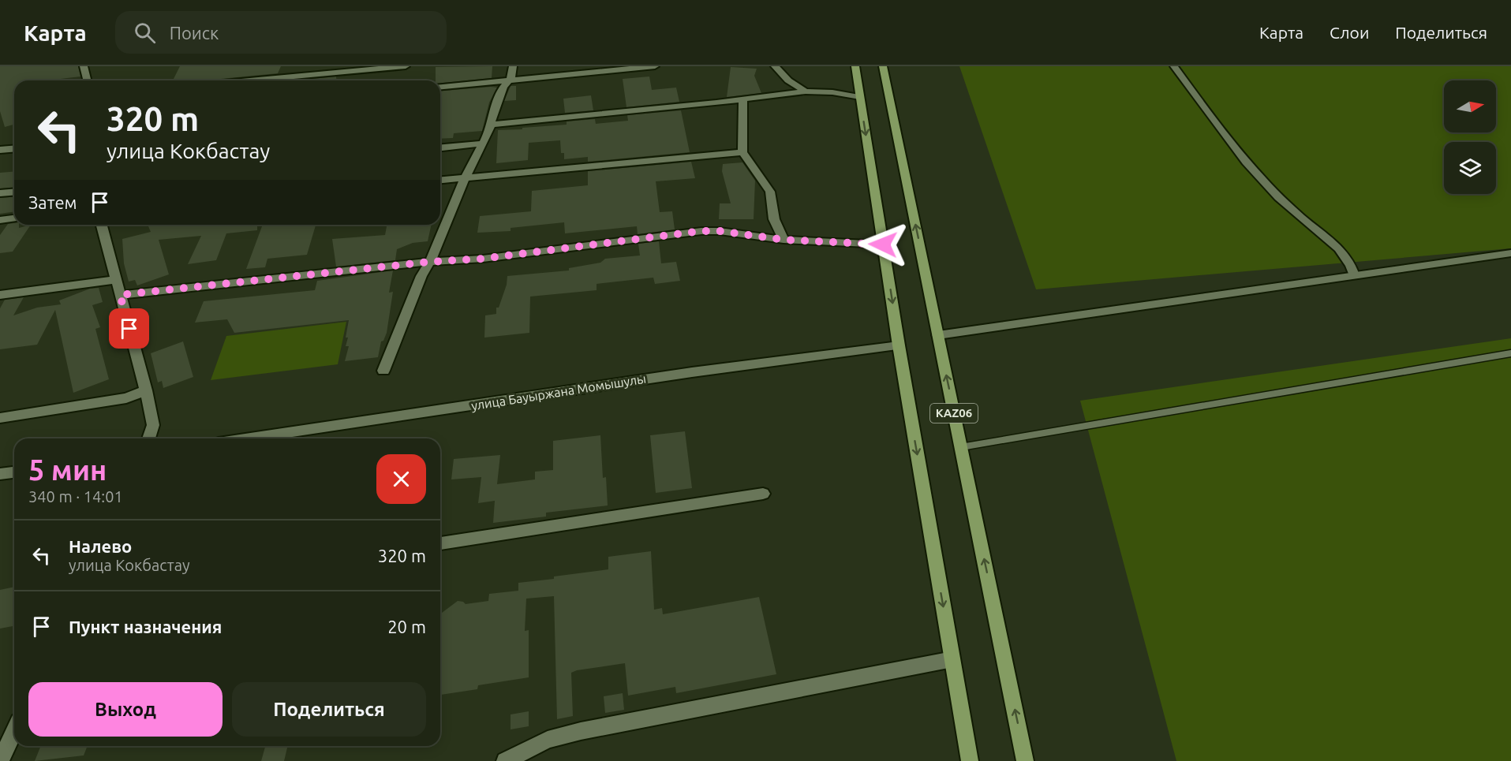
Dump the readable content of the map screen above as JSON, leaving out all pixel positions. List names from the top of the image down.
{
  "streets": {
    "highway": ["KАZ06"],
    "street": ["улица Бауыржана Момышулы"]
  },
  "crossings": [
    ["улица Бауыржана Момышулы", "KАZ06"]
  ],
  "north": "right",
  "page": {
    "header": "Карта",
    "search": "Поиск",
    "nav": ["Карта", "Слои", "Поделиться"],
    "turn": ["320 m", "улица Кокбастау"],
    "then": "Затем",
    "heading": ["5 мин", "340 m · 14:01"],
    "list": [
      {
        "name": "Налево",
        "note": "улица Кокбастау",
        "value": "320 m"
      },
      {
        "name": "Пункт назначения",
        "value": "20 m"
      }
    ],
    "buttons": ["Выход", "Поделиться"]
  }
}
